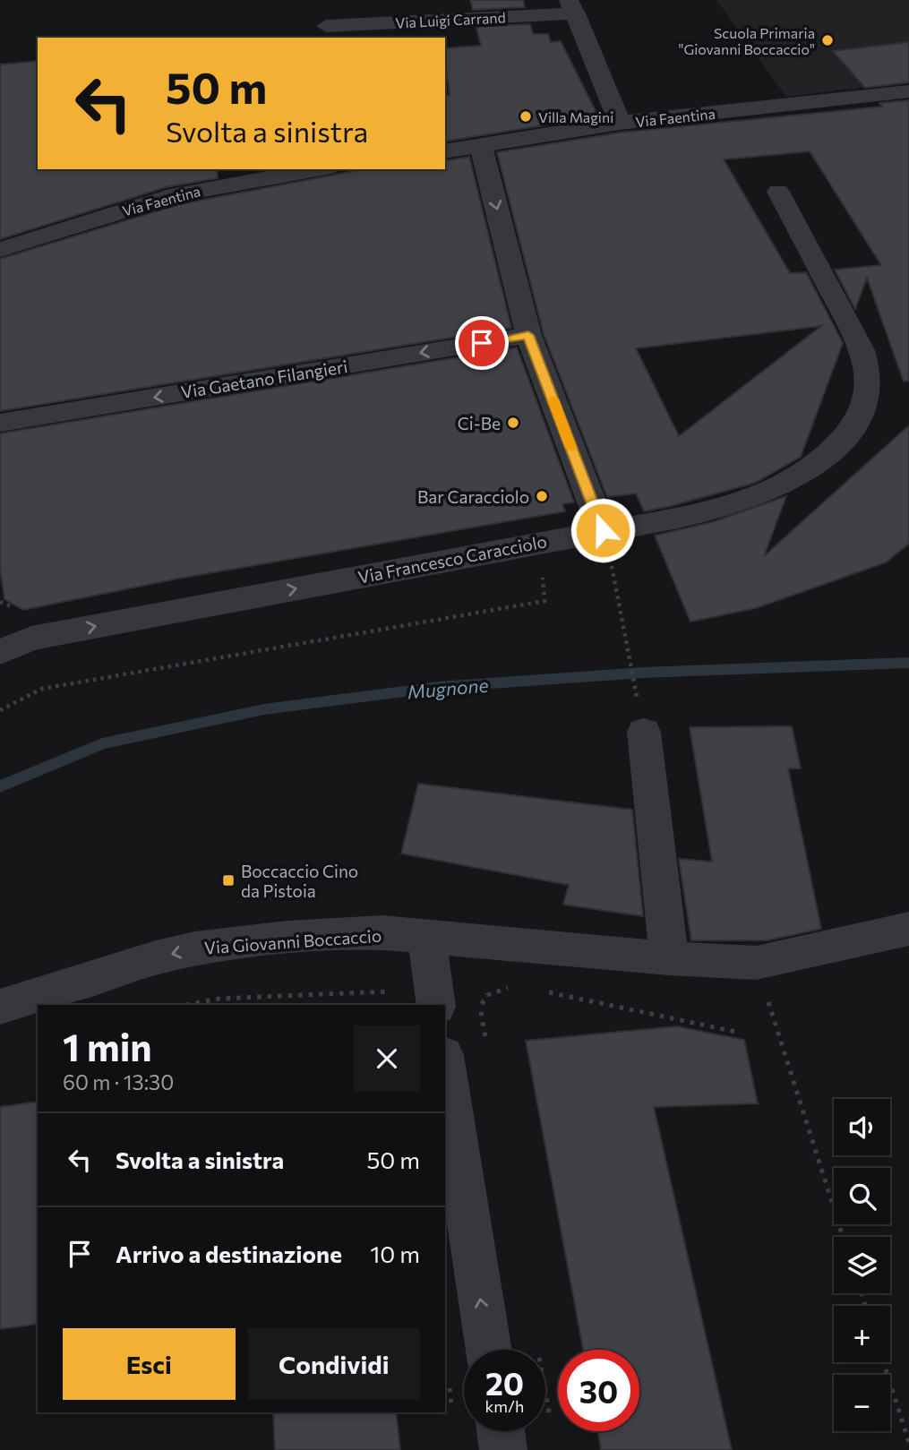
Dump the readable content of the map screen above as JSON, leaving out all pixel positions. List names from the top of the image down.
{
  "streets": {
    "street": [
      "Via Luigi Carrand",
      "Via Faentina",
      "Via Gaetano Filangieri",
      "Via Francesco Caracciolo",
      "Via Giovanni Boccaccio"
    ]
  },
  "crossings": [
    ["Via Luigi Carrand", "Via Faentina"]
  ],
  "one_way": ["Via Gaetano Filangieri", "Via Francesco Caracciolo", "Via Giovanni Boccaccio"],
  "water": ["Mugnone"],
  "places": {
    "other": [
      "Scuola Primaria \"Giovanni Boccaccio\"",
      "Villa Magini",
      "Ci-Be",
      "Bar Caracciolo"
    ],
    "transit": ["Boccaccio Cino da Pistoia"]
  },
  "page": {
    "turn": ["50 m", "Svolta a sinistra"],
    "heading": ["1 min", "60 m · 13:30"],
    "map_buttons": ["+", "−"],
    "list": [
      {
        "name": "Svolta a sinistra",
        "value": "50 m"
      },
      {
        "name": "Arrivo a destinazione",
        "value": "10 m"
      }
    ],
    "buttons": ["Esci", "Condividi"],
    "speed": "20 km/h",
    "limit": "30"
  }
}
